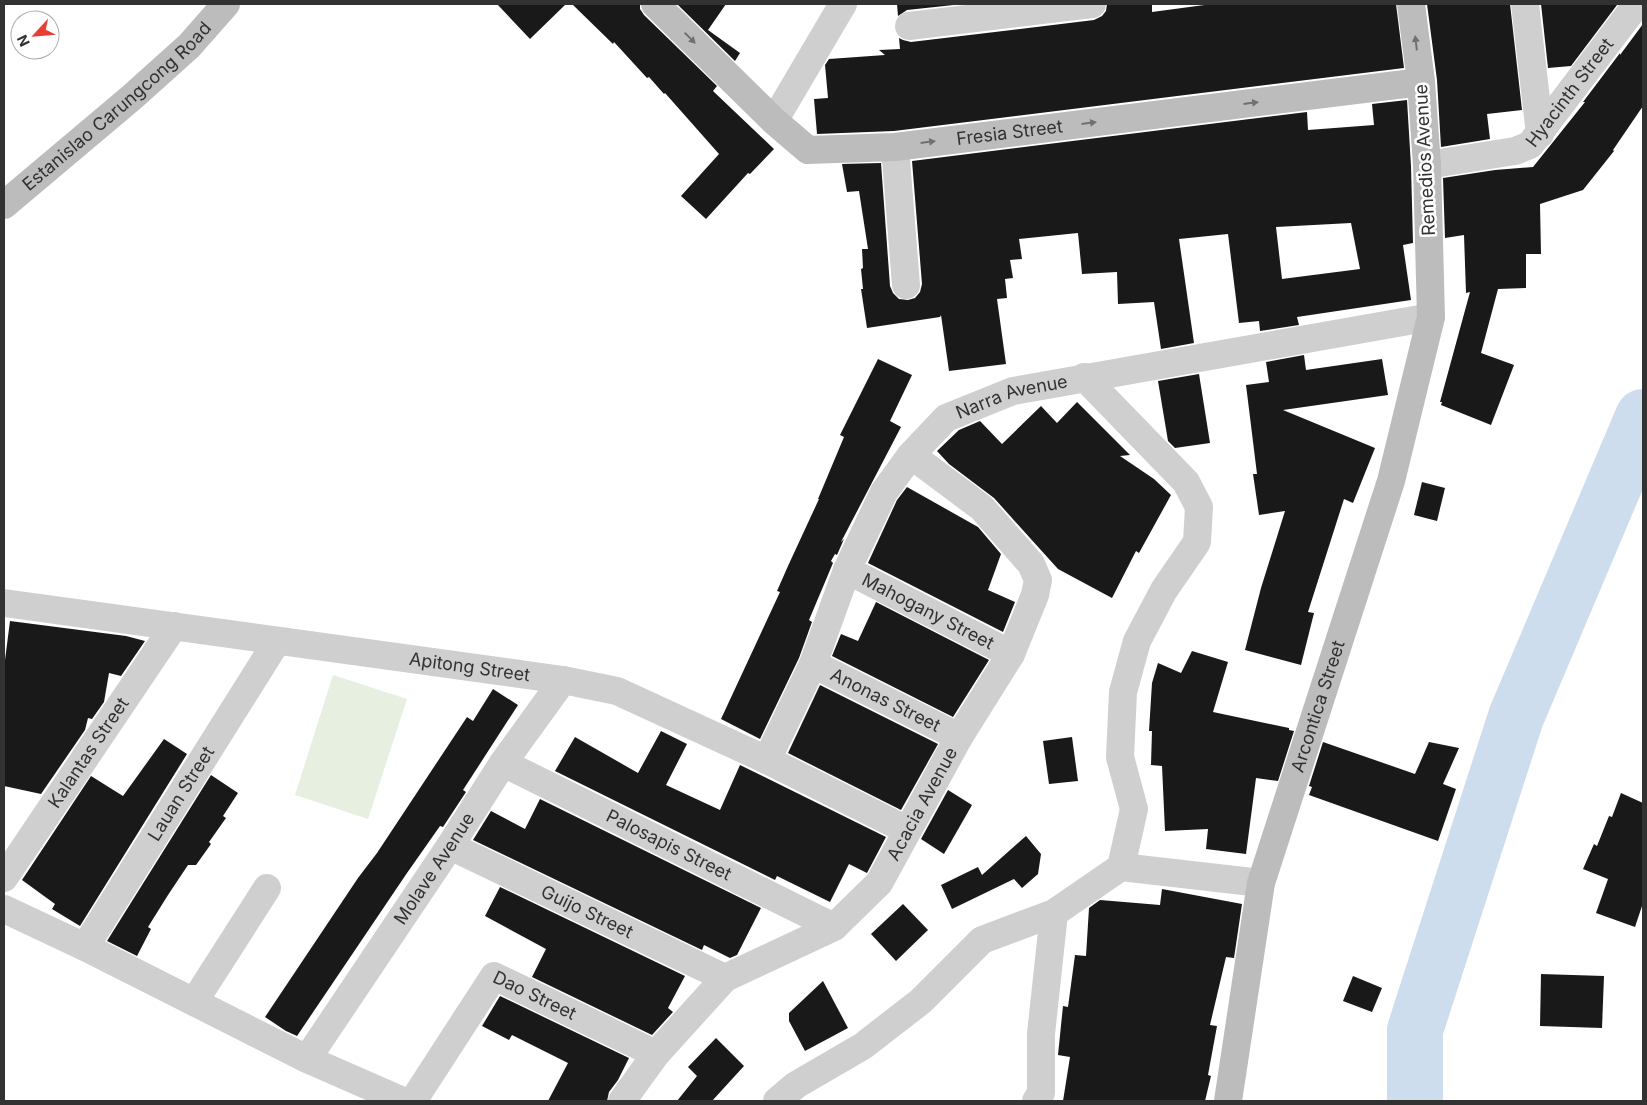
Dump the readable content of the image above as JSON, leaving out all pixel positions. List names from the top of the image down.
{
  "streets": {
    "street": [
      "Hyacinth Street",
      "Estanislao Carungcong Road",
      "Fresia Street",
      "Remedios Avenue",
      "Narra Avenue",
      "Mahogany Street",
      "Apitong Street",
      "Anonas Street",
      "Arcontica Street",
      "Kalantas Street",
      "Lauan Street",
      "Acacia Avenue",
      "Palosapis Street",
      "Molave Avenue",
      "Guijo Street",
      "Dao Street"
    ]
  },
  "crossings": [
    ["Hyacinth Street", "Remedios Avenue"],
    ["Fresia Street", "Remedios Avenue"],
    ["Remedios Avenue", "Narra Avenue"],
    ["Remedios Avenue", "Arcontica Street"],
    ["Narra Avenue", "Mahogany Street"],
    ["Narra Avenue", "Apitong Street"],
    ["Narra Avenue", "Anonas Street"],
    ["Narra Avenue", "Arcontica Street"],
    ["Narra Avenue", "Acacia Avenue"],
    ["Mahogany Street", "Acacia Avenue"],
    ["Apitong Street", "Kalantas Street"],
    ["Apitong Street", "Lauan Street"],
    ["Apitong Street", "Acacia Avenue"],
    ["Apitong Street", "Molave Avenue"],
    ["Anonas Street", "Acacia Avenue"],
    ["Acacia Avenue", "Palosapis Street"],
    ["Acacia Avenue", "Guijo Street"],
    ["Acacia Avenue", "Dao Street"],
    ["Palosapis Street", "Molave Avenue"],
    ["Molave Avenue", "Guijo Street"]
  ],
  "one_way": ["Fresia Street"],
  "north": "bottom left"
}
